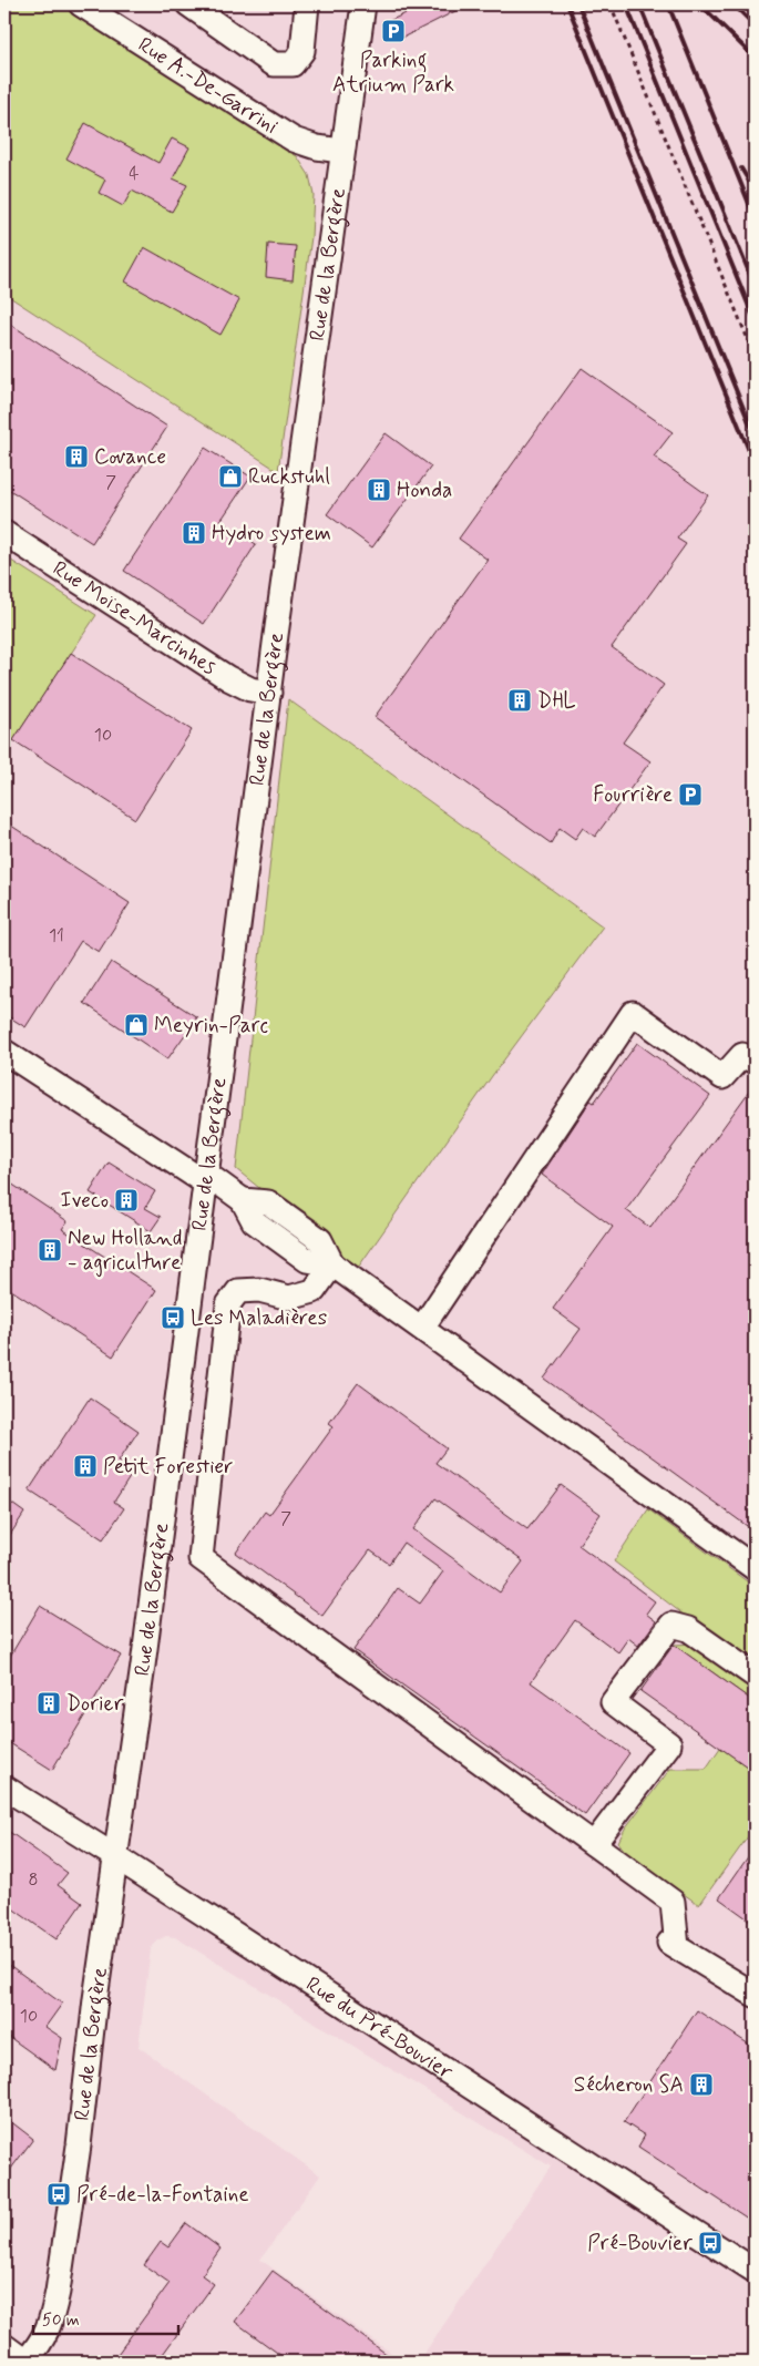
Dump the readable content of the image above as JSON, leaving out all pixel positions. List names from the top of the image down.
{
  "streets": {
    "street": [
      "Rue A.-De-Garrini",
      "Rue de la Bergère",
      "Rue Moïse-Marcinhes",
      "Rue du Pré-Bouvier"
    ]
  },
  "crossings": [
    ["Rue A.-De-Garrini", "Rue de la Bergère"],
    ["Rue de la Bergère", "Rue Moïse-Marcinhes"],
    ["Rue de la Bergère", "Rue du Pré-Bouvier"]
  ],
  "places": {
    "parking": ["Parking Atrium Park", "Fourrière"],
    "building": [
      "Covance",
      "Honda",
      "Hydro system",
      "DHL",
      "Iveco",
      "New Holland - agriculture",
      "Petit Forestier",
      "Dorier",
      "Sécheron SA"
    ],
    "shop": ["Ruckstuhl", "Meyrin-Parc"],
    "bus stop": ["Les Maladières", "Pré-de-la-Fontaine", "Pré-Bouvier"]
  },
  "house_numbers": [
    "4",
    "7",
    "10",
    "11",
    "7",
    "8",
    "10"
  ],
  "scale_bar": "50 m"
}
